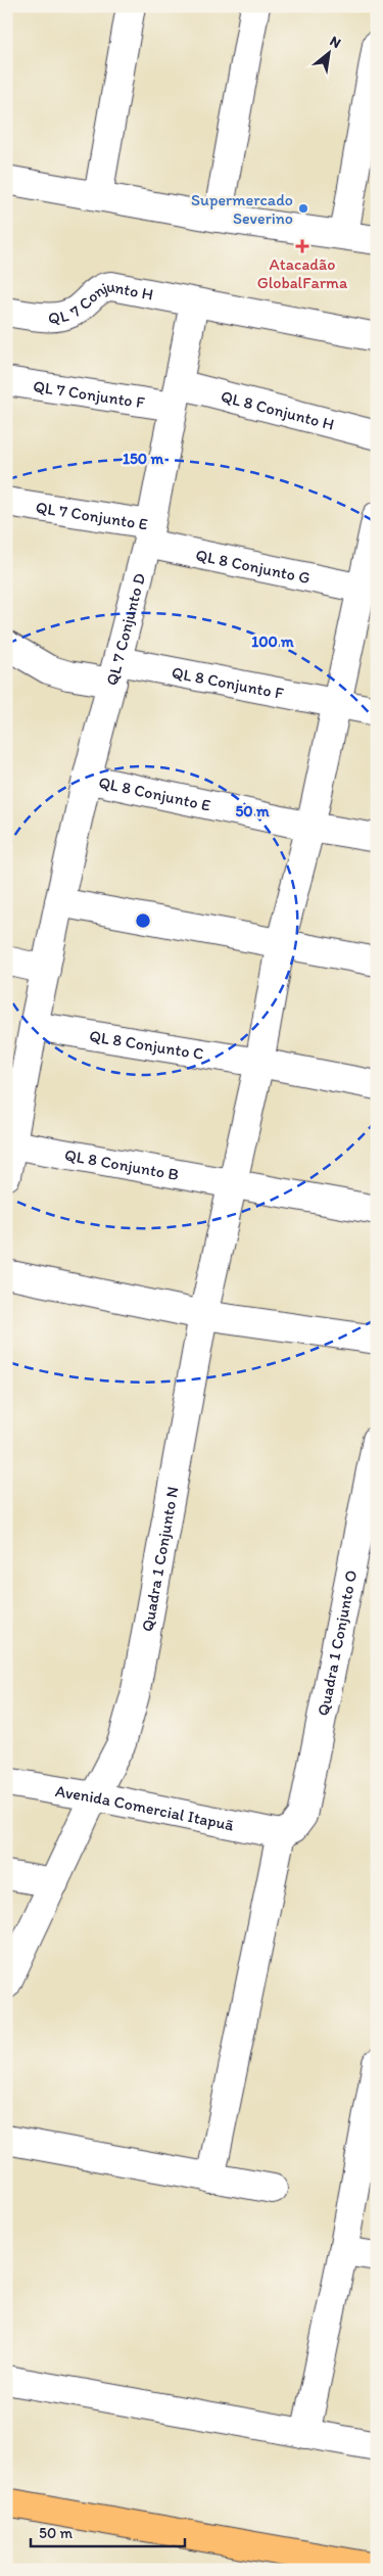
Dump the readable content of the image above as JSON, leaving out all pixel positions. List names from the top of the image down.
{
  "streets": {
    "street": [
      "QL 7 Conjunto H",
      "QL 7 Conjunto F",
      "QL 8 Conjunto H",
      "QL 7 Conjunto E",
      "QL 8 Conjunto G",
      "QL 7 Conjunto D",
      "QL 8 Conjunto F",
      "QL 8 Conjunto E",
      "QL 8 Conjunto C",
      "QL 8 Conjunto B",
      "Quadra 1 Conjunto N",
      "Quadra 1 Conjunto O",
      "Avenida Comercial Itapuã"
    ]
  },
  "crossings": [
    ["QL 7 Conjunto F", "QL 8 Conjunto H"],
    ["QL 7 Conjunto F", "QL 7 Conjunto E"],
    ["QL 8 Conjunto H", "QL 7 Conjunto E"],
    ["QL 7 Conjunto E", "QL 8 Conjunto G"],
    ["QL 7 Conjunto E", "QL 7 Conjunto D"],
    ["QL 8 Conjunto G", "QL 7 Conjunto D"],
    ["QL 8 Conjunto G", "Quadra 1 Conjunto N"],
    ["QL 7 Conjunto D", "QL 8 Conjunto F"],
    ["QL 8 Conjunto F", "Quadra 1 Conjunto N"],
    ["QL 8 Conjunto E", "Quadra 1 Conjunto N"],
    ["QL 8 Conjunto C", "Quadra 1 Conjunto N"],
    ["QL 8 Conjunto B", "Quadra 1 Conjunto N"],
    ["Quadra 1 Conjunto N", "Avenida Comercial Itapuã"],
    ["Quadra 1 Conjunto O", "Avenida Comercial Itapuã"]
  ],
  "places": {
    "other": ["Supermercado Severino"],
    "health": ["Atacadão GlobalFarma"]
  },
  "scale_bar": "50 m",
  "north": "top right",
  "rings": ["150 m", "100 m", "50 m"]
}
